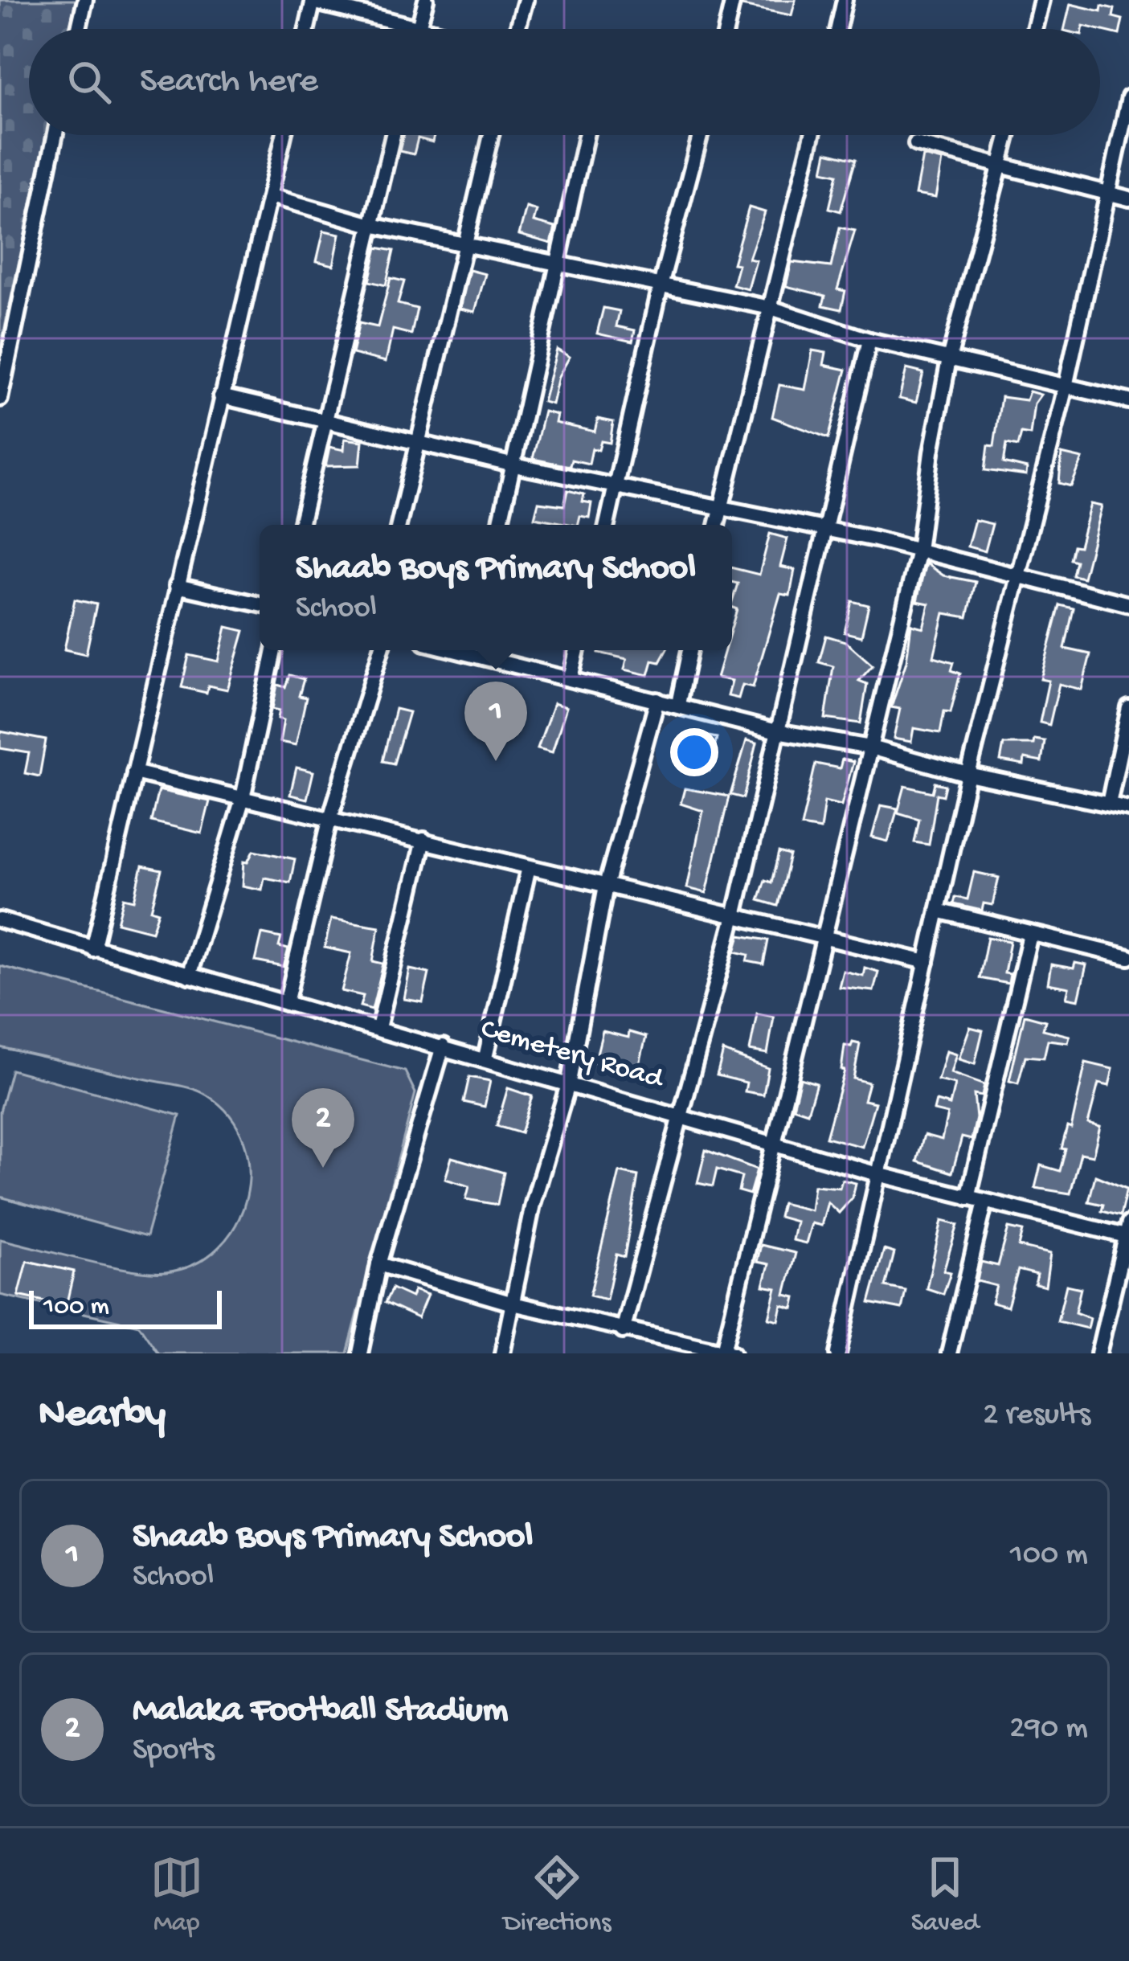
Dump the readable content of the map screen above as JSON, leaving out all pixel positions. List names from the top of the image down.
{
  "streets": {
    "street": ["Cemetery Road"]
  },
  "scale_bar": "100 m",
  "page": {
    "search": "Search here",
    "popup": ["Shaab Boys Primary School", "School"],
    "pins": ["1", "2"],
    "scale": "100 m",
    "heading": ["Nearby", "2 results"],
    "list": [
      {
        "mark": "1",
        "name": "Shaab Boys Primary School",
        "note": "School",
        "value": "100 m"
      },
      {
        "mark": "2",
        "name": "Malaka Football Stadium",
        "note": "Sports",
        "value": "290 m"
      }
    ],
    "nav": ["Map", "Directions", "Saved"]
  }
}
